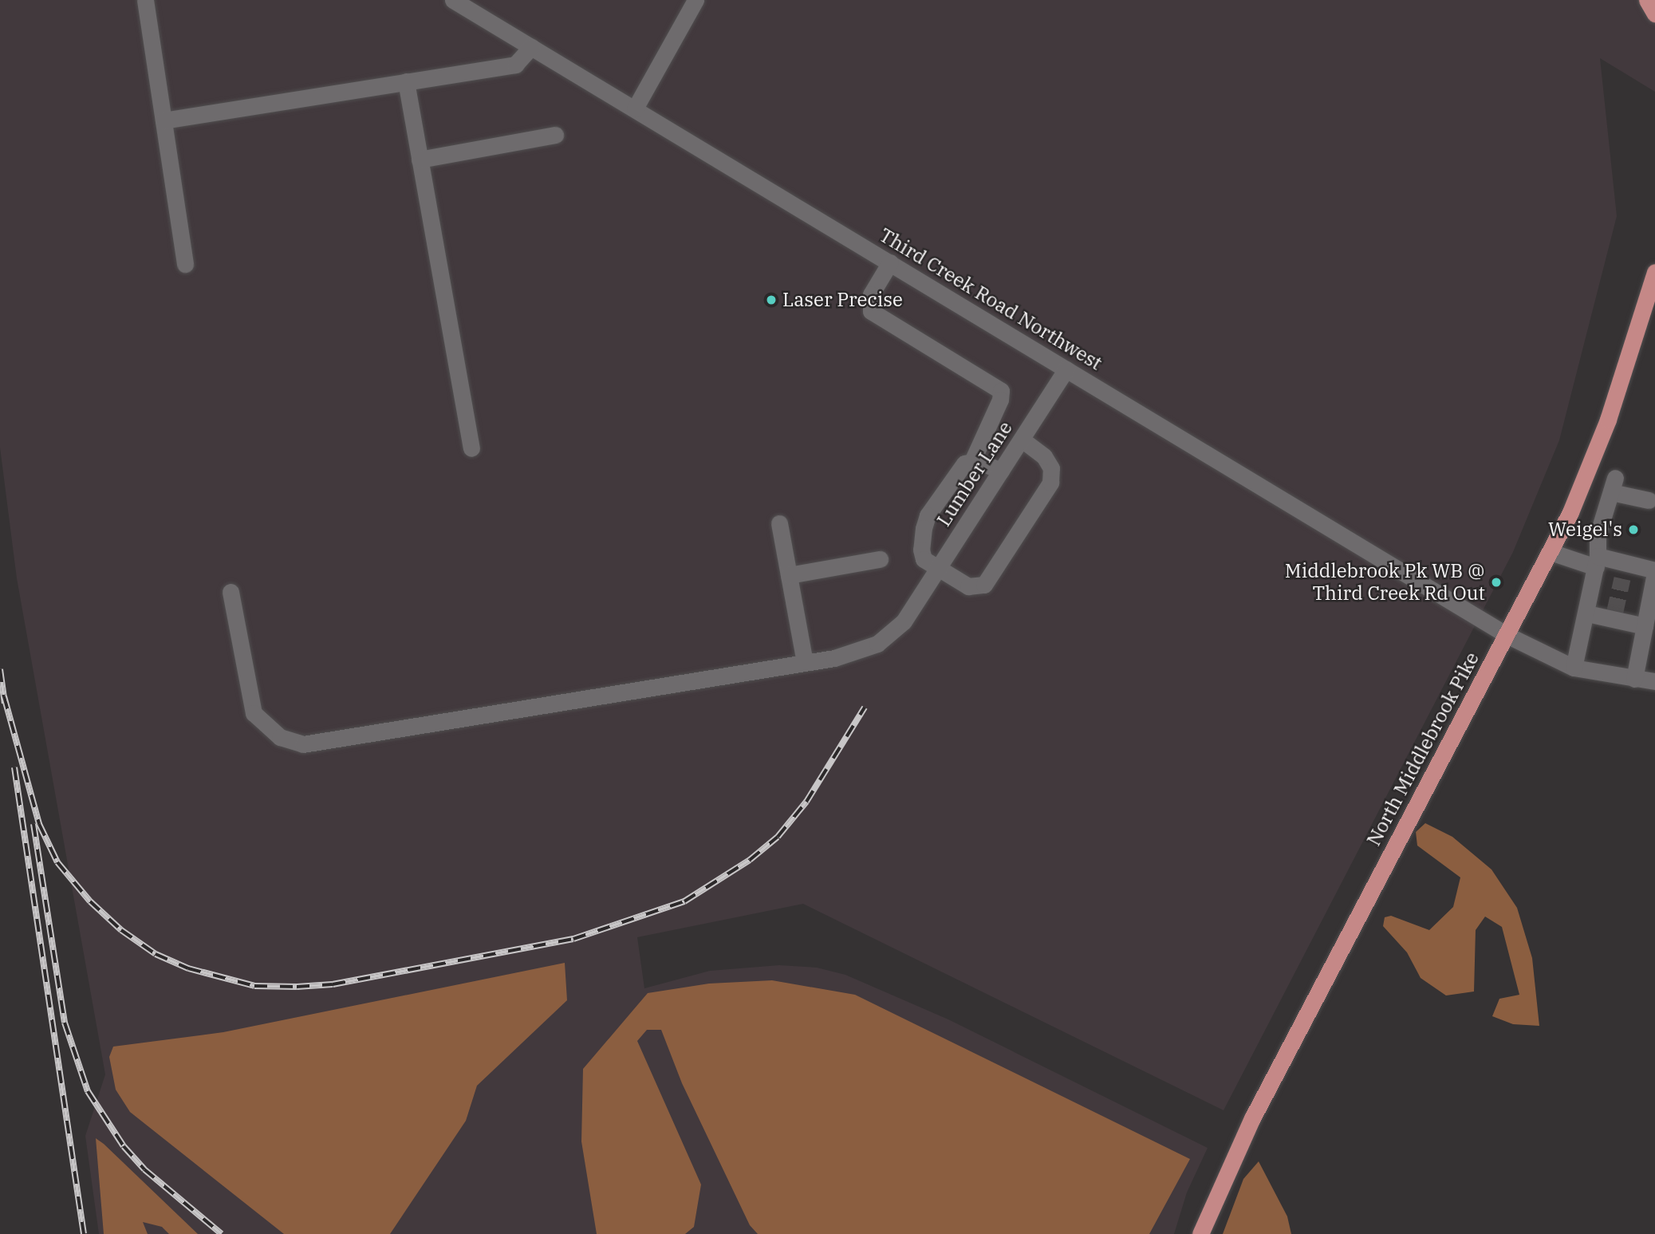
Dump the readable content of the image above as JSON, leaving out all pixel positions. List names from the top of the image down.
{
  "streets": {
    "main road": ["North Middlebrook Pike"],
    "street": ["Third Creek Road Northwest", "Lumber Lane"]
  },
  "crossings": [
    ["Third Creek Road Northwest", "Lumber Lane"],
    ["Third Creek Road Northwest", "North Middlebrook Pike"]
  ],
  "places": ["Laser Precise", "Weigel's", "Middlebrook Pk WB @ Third Creek Rd Out"]
}
